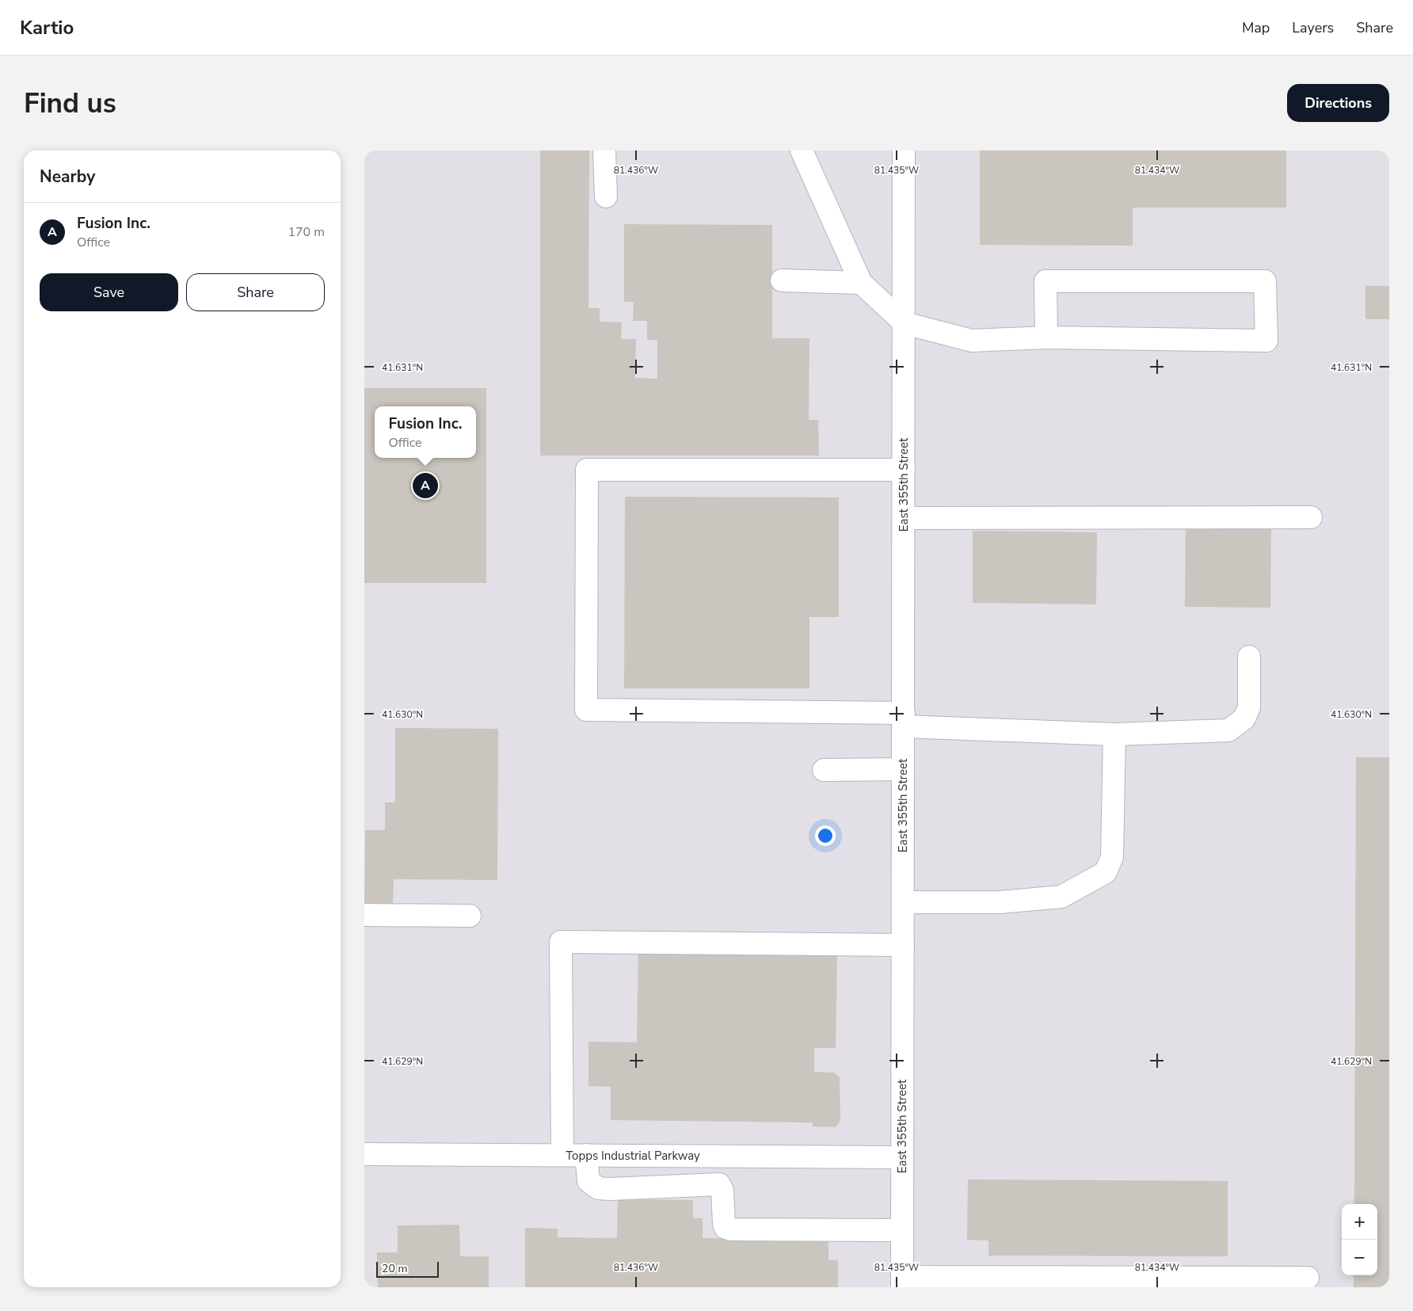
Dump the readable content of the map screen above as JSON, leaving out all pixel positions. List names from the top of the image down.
{
  "streets": {
    "street": ["East 355th Street", "Topps Industrial Parkway"]
  },
  "crossings": [
    ["East 355th Street", "Topps Industrial Parkway"]
  ],
  "scale_bar": "20 m",
  "page": {
    "header": "Kartio",
    "nav": ["Map", "Layers", "Share"],
    "buttons": [
      "Directions",
      ["Save", "Share"]
    ],
    "title": "Find us",
    "heading": "Nearby",
    "list": [
      {
        "mark": "A",
        "name": "Fusion Inc.",
        "note": "Office",
        "value": "170 m"
      }
    ],
    "popup": ["Fusion Inc.", "Office"],
    "pins": "A",
    "map_buttons": ["+", "−"],
    "scale": "20 m"
  },
  "coordinates": [
    "81.436°W",
    "81.435°W",
    "81.434°W",
    "41.631°N",
    "41.630°N",
    "41.629°N"
  ]
}
